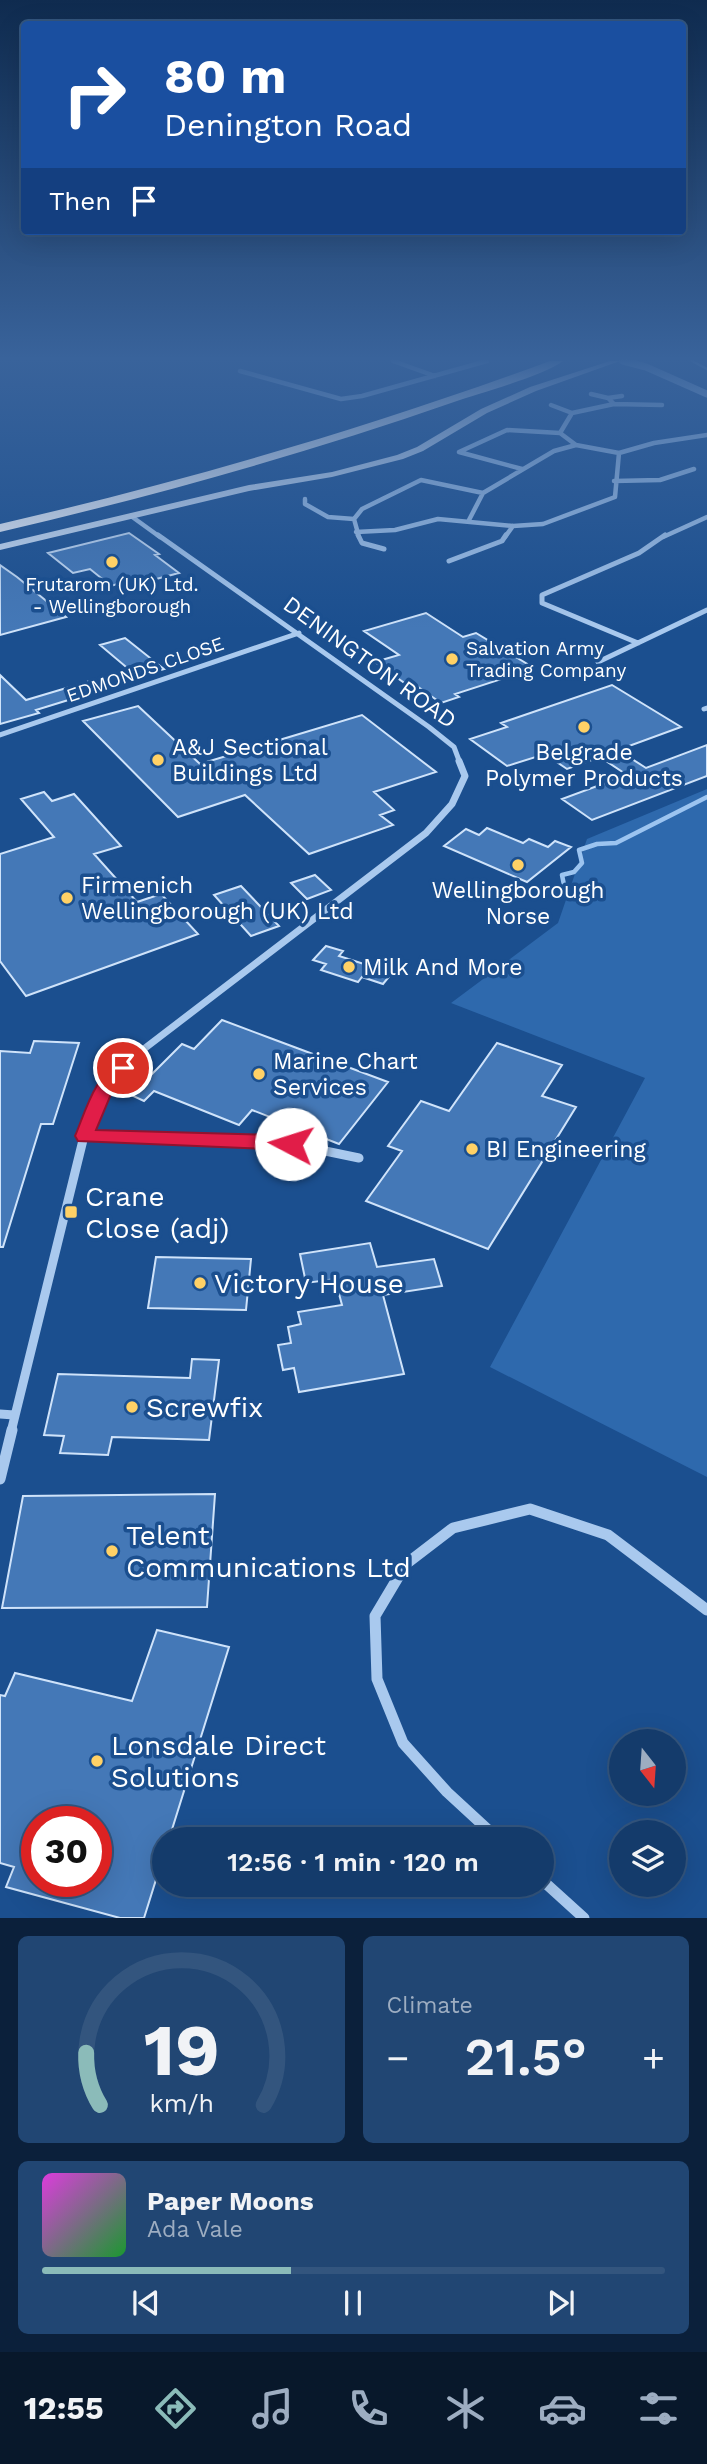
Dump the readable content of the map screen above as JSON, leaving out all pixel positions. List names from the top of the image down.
{
  "streets": {
    "street": ["DENINGTON ROAD", "EDMONDS CLOSE"]
  },
  "crossings": [
    ["DENINGTON ROAD", "EDMONDS CLOSE"]
  ],
  "places": {
    "other": [
      "Frutarom (UK) Ltd. - Wellingborough",
      "Salvation Army Trading Company",
      "Belgrade Polymer Products",
      "A&J Sectional Buildings Ltd",
      "Wellingborough Norse",
      "Firmenich Wellingborough (UK) Ltd",
      "Milk And More",
      "Marine Chart Services",
      "BI Engineering",
      "Victory House",
      "Screwfix",
      "Telent Communications Ltd",
      "Lonsdale Direct Solutions"
    ],
    "transit": ["Crane Close (adj)"]
  },
  "north": "bottom",
  "page": {
    "turn": ["80 m", "Denington Road"],
    "then": "Then",
    "limit": "30",
    "trip": "12:56 · 1 min · 120 m",
    "tile": "Climate",
    "heat": ["−", "21.5°", "+"],
    "song": ["Paper Moons", "Ada Vale"],
    "tabs": "12:55",
    "gauge": ["19", "km/h"]
  }
}
